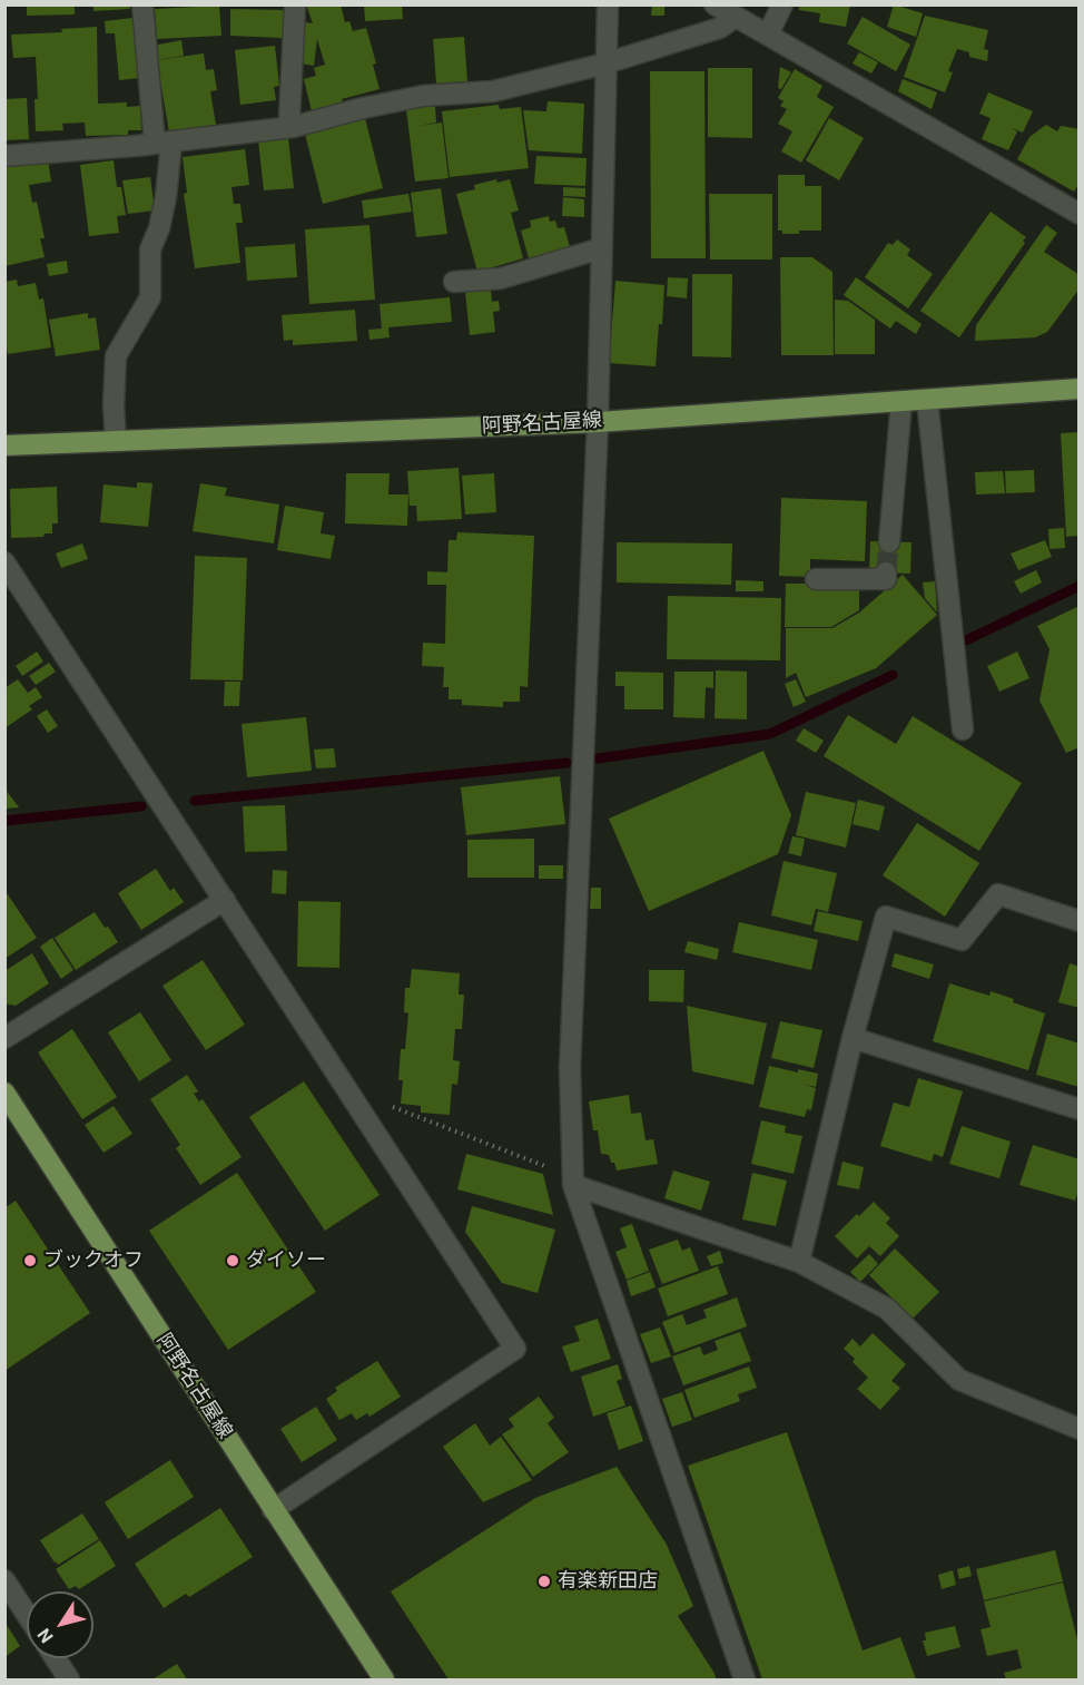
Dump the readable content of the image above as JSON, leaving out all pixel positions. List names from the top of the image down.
{
  "streets": {
    "main road": ["阿野名古屋線"]
  },
  "places": ["ブックオフ", "ダイソー", "有楽新田店"],
  "north": "bottom left"
}
